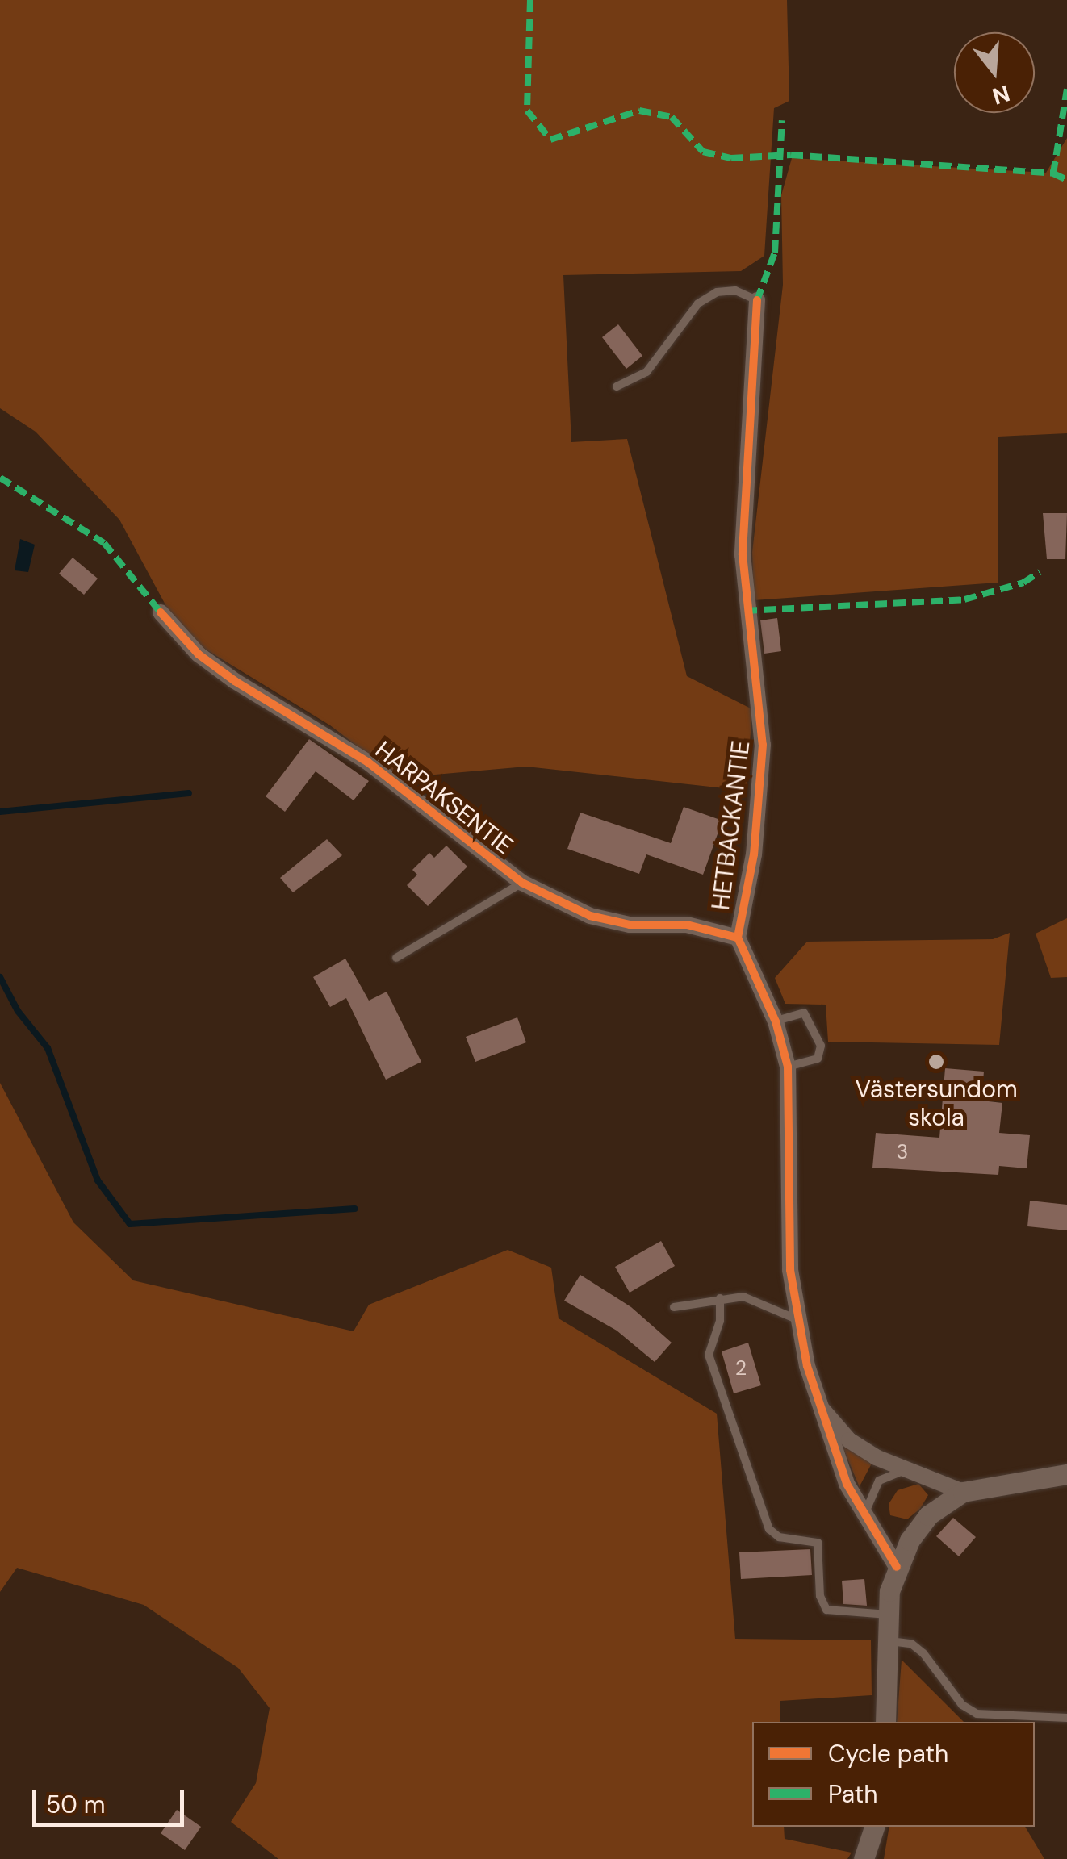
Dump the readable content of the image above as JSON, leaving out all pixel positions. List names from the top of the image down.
{
  "streets": {
    "street": ["HARPAKSENTIE", "HETBACKANTIE"]
  },
  "crossings": [
    ["HARPAKSENTIE", "HETBACKANTIE"]
  ],
  "places": ["Västersundom skola"],
  "house_numbers": ["3", "2"],
  "legend": ["Cycle path", "Path"],
  "scale_bar": "50 m",
  "north": "bottom"
}
